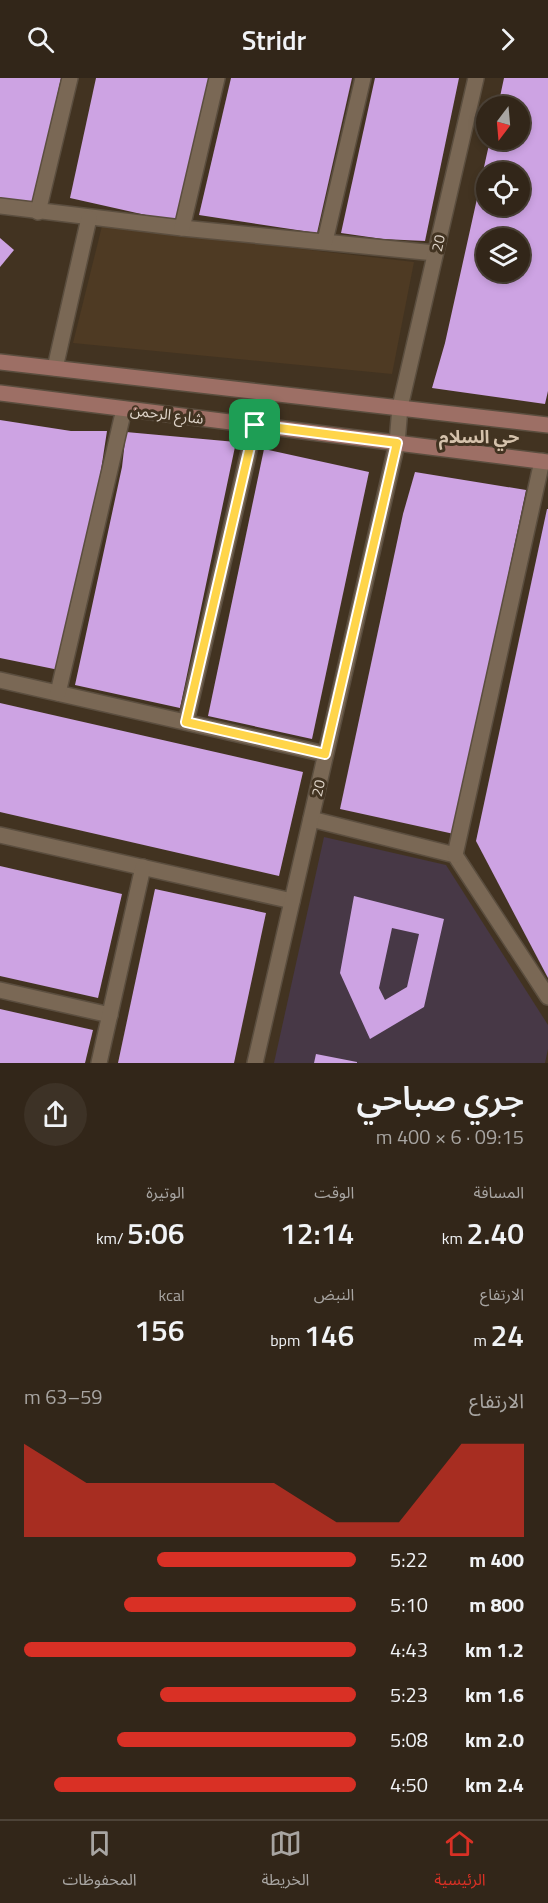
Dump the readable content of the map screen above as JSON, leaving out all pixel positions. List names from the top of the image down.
{
  "streets": {
    "street": ["20", "شارع الرحمن"]
  },
  "crossings": [
    ["20", "شارع الرحمن"]
  ],
  "districts": ["حي السلام"],
  "north": "bottom",
  "page": {
    "header": "Stridr",
    "heading": ["جري صباحي", "09:15 · 6 × 400 m"],
    "stats": [
      ["المسافة", "2.40 km"],
      ["الوقت", "12:14"],
      ["الوتيرة", "5:06 /km"],
      ["الارتفاع", "24 m"],
      ["النبض", "146 bpm"],
      ["kcal", "156"]
    ],
    "chart": ["الارتفاع", "59–63 m"],
    "list": [
      {
        "name": "400 m",
        "note": "5:22"
      },
      {
        "name": "800 m",
        "note": "5:10"
      },
      {
        "name": "1.2 km",
        "note": "4:43"
      },
      {
        "name": "1.6 km",
        "note": "5:23"
      },
      {
        "name": "2.0 km",
        "note": "5:08"
      },
      {
        "name": "2.4 km",
        "note": "4:50"
      }
    ],
    "tabs": ["الرئيسية", "الخريطة", "المحفوظات"]
  }
}
